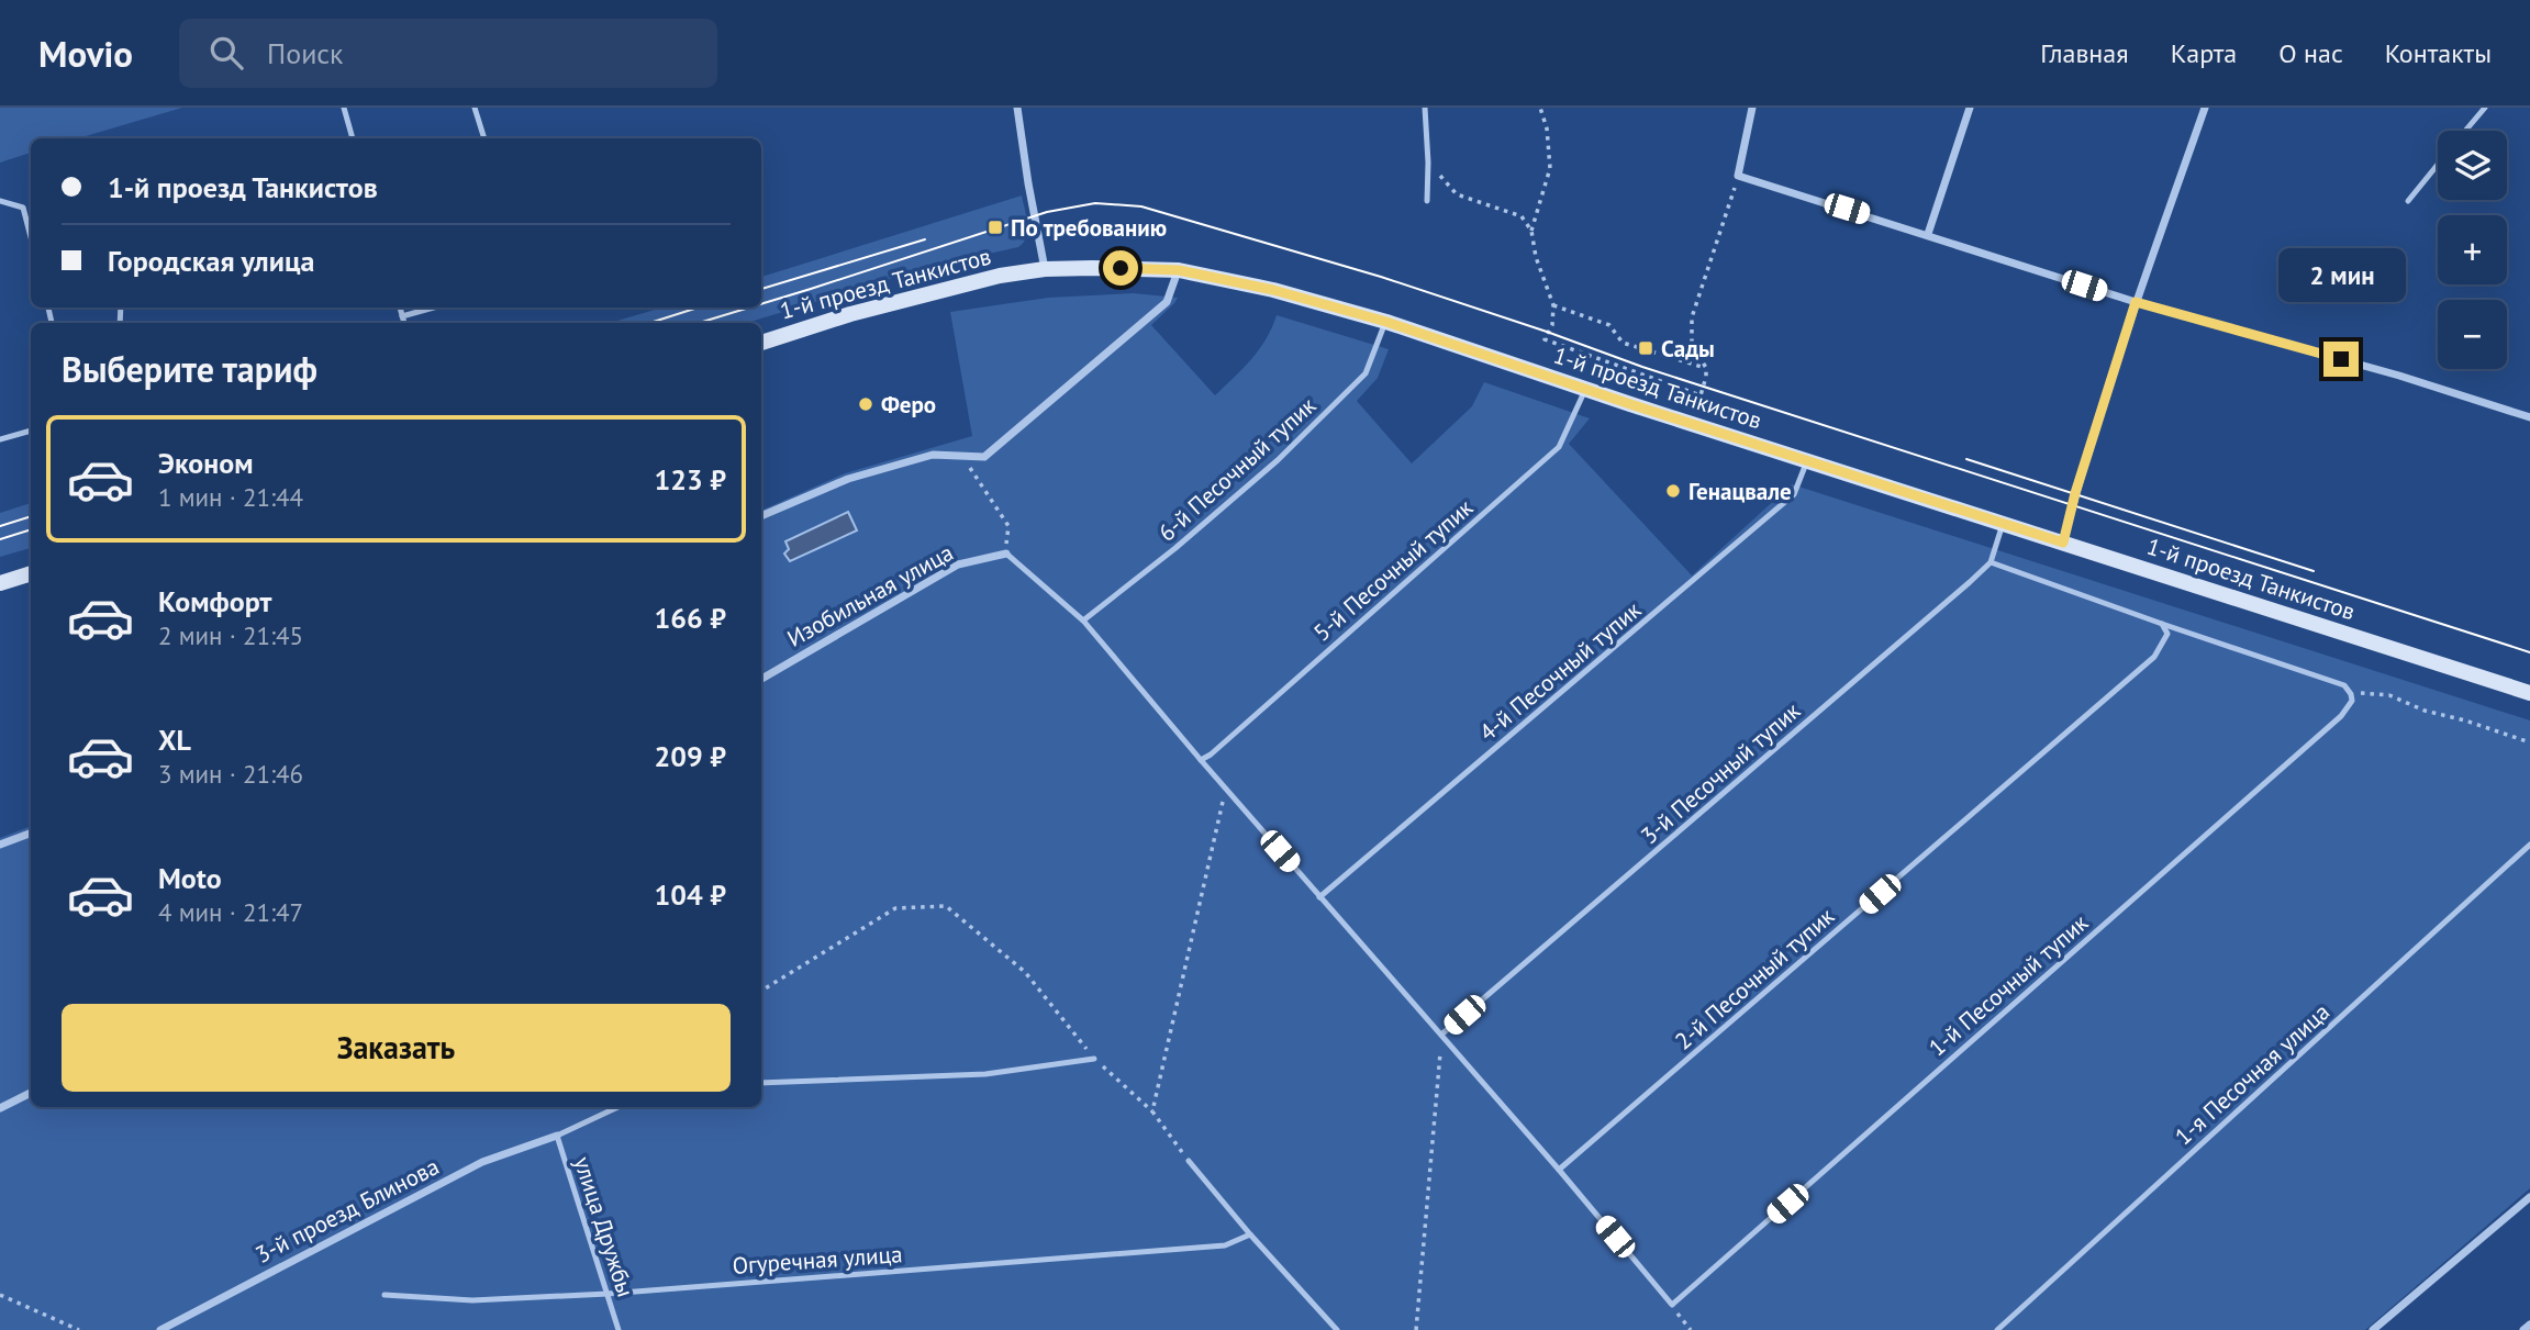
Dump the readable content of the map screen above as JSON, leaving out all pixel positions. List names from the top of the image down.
{
  "streets": {
    "main road": ["1-й проезд Танкистов"],
    "street": ["Изобильная улица", "3-й проезд Блинова"],
    "lane": [
      "6-й Песочный тупик",
      "5-й Песочный тупик",
      "4-й Песочный тупик",
      "3-й Песочный тупик",
      "2-й Песочный тупик",
      "1-й Песочный тупик",
      "1-я Песочная улица",
      "улица Дружбы",
      "Огуречная улица"
    ]
  },
  "crossings": [
    ["1-й проезд Танкистов", "6-й Песочный тупик"],
    ["1-й проезд Танкистов", "5-й Песочный тупик"],
    ["1-й проезд Танкистов", "4-й Песочный тупик"],
    ["1-й проезд Танкистов", "3-й Песочный тупик"],
    ["3-й проезд Блинова", "улица Дружбы"],
    ["улица Дружбы", "Огуречная улица"]
  ],
  "places": {
    "transit": ["По требованию", "Сады"],
    "other": ["Феро", "Генацвале"]
  },
  "page": {
    "header": "Movio",
    "search": "Поиск",
    "nav": [
      "Главная",
      "Карта",
      "О нас",
      "Контакты"
    ],
    "map_buttons": ["+", "−"],
    "banner": ["1-й проезд Танкистов", "Городская улица"],
    "bubble": "2 мин",
    "heading": "Выберите тариф",
    "list": [
      {
        "name": "Эконом",
        "note": "1 мин · 21:44",
        "value": "123 ₽"
      },
      {
        "name": "Комфорт",
        "note": "2 мин · 21:45",
        "value": "166 ₽"
      },
      {
        "name": "XL",
        "note": "3 мин · 21:46",
        "value": "209 ₽"
      },
      {
        "name": "Moto",
        "note": "4 мин · 21:47",
        "value": "104 ₽"
      }
    ],
    "buttons": "Заказать"
  }
}
